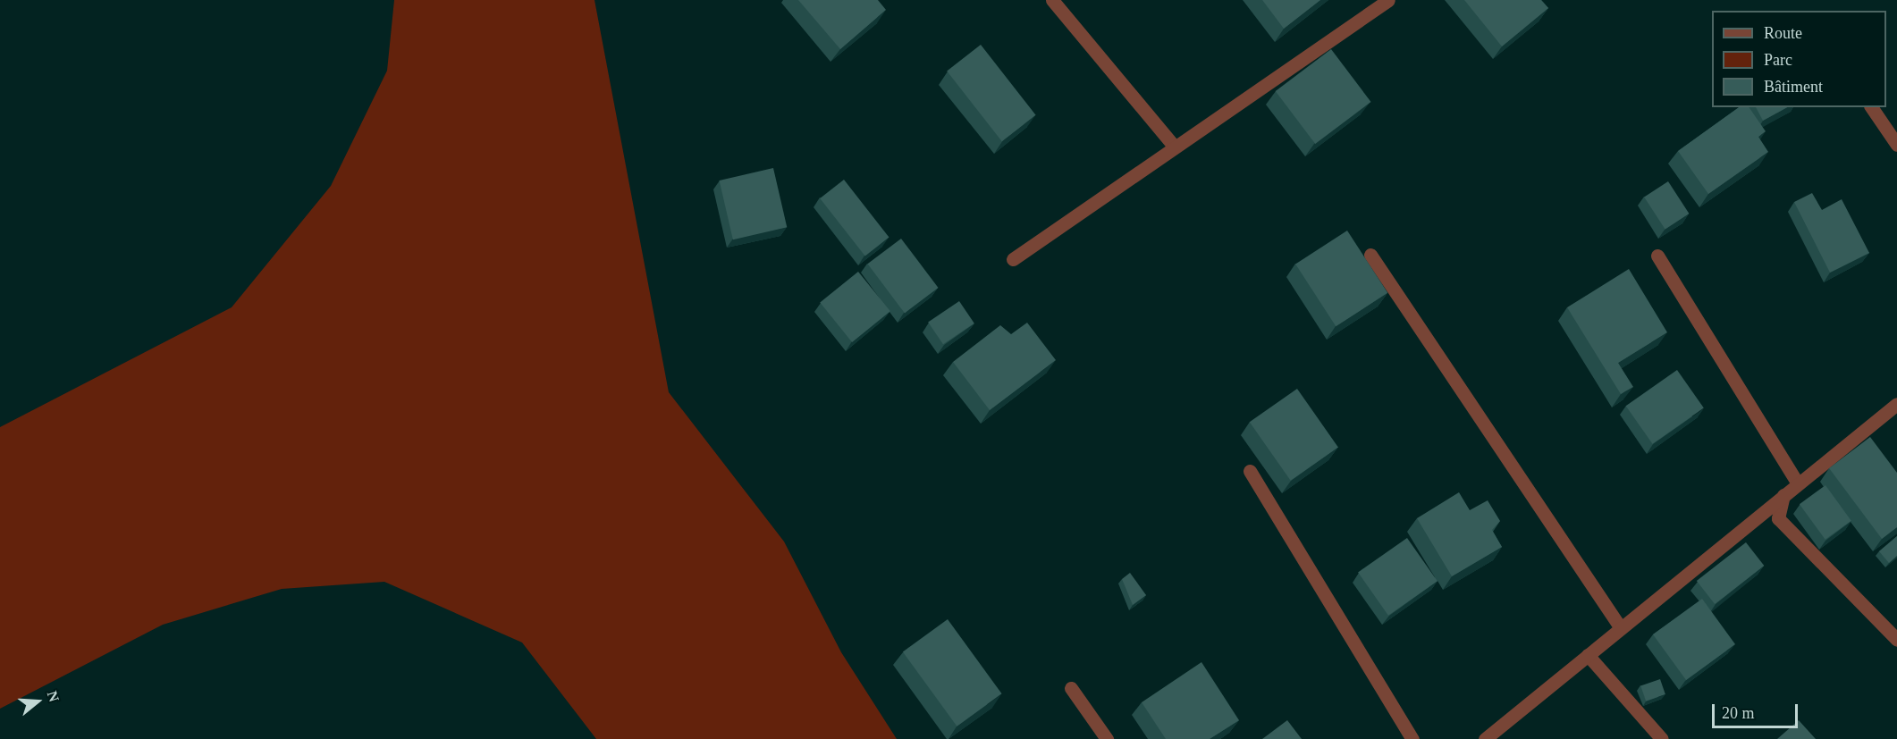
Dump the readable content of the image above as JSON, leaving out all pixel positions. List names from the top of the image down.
{
  "legend": ["Route", "Parc", "Bâtiment"],
  "scale_bar": "20 m",
  "north": "right"
}
